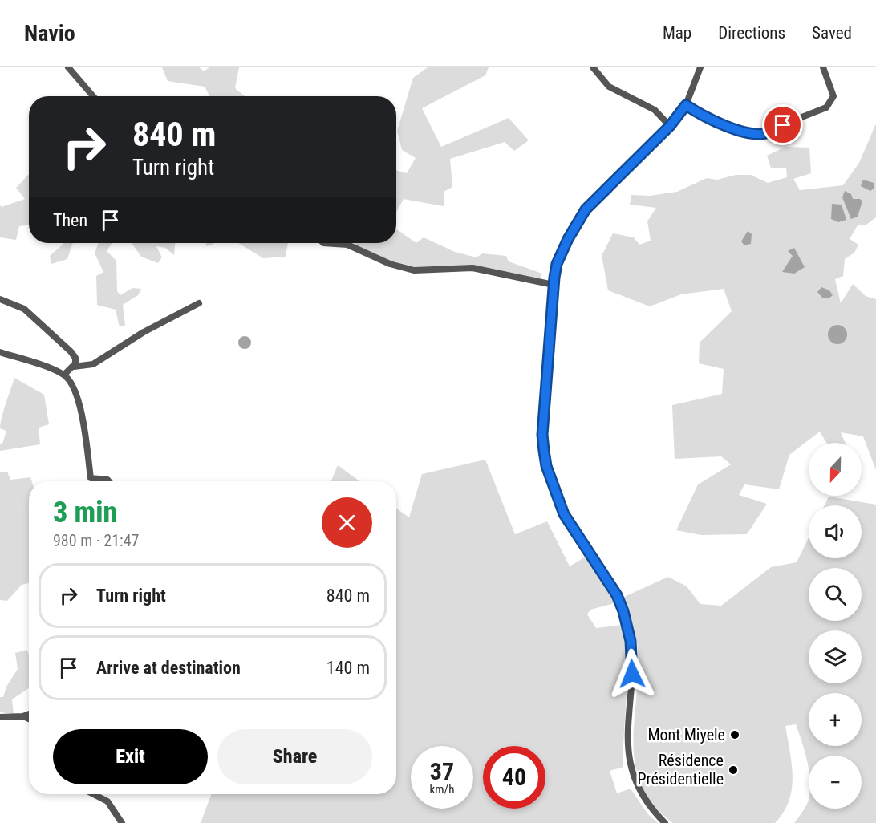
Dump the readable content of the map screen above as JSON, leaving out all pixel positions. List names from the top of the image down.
{
  "places": ["Mont Miyele", "Résidence Présidentielle"],
  "north": "bottom",
  "page": {
    "header": "Navio",
    "nav": ["Map", "Directions", "Saved"],
    "turn": ["840 m", "Turn right"],
    "then": "Then",
    "map_buttons": ["+", "−"],
    "heading": ["3 min", "980 m · 21:47"],
    "list": [
      {
        "name": "Turn right",
        "value": "840 m"
      },
      {
        "name": "Arrive at destination",
        "value": "140 m"
      }
    ],
    "buttons": ["Exit", "Share"],
    "speed": "37 km/h",
    "limit": "40"
  }
}
